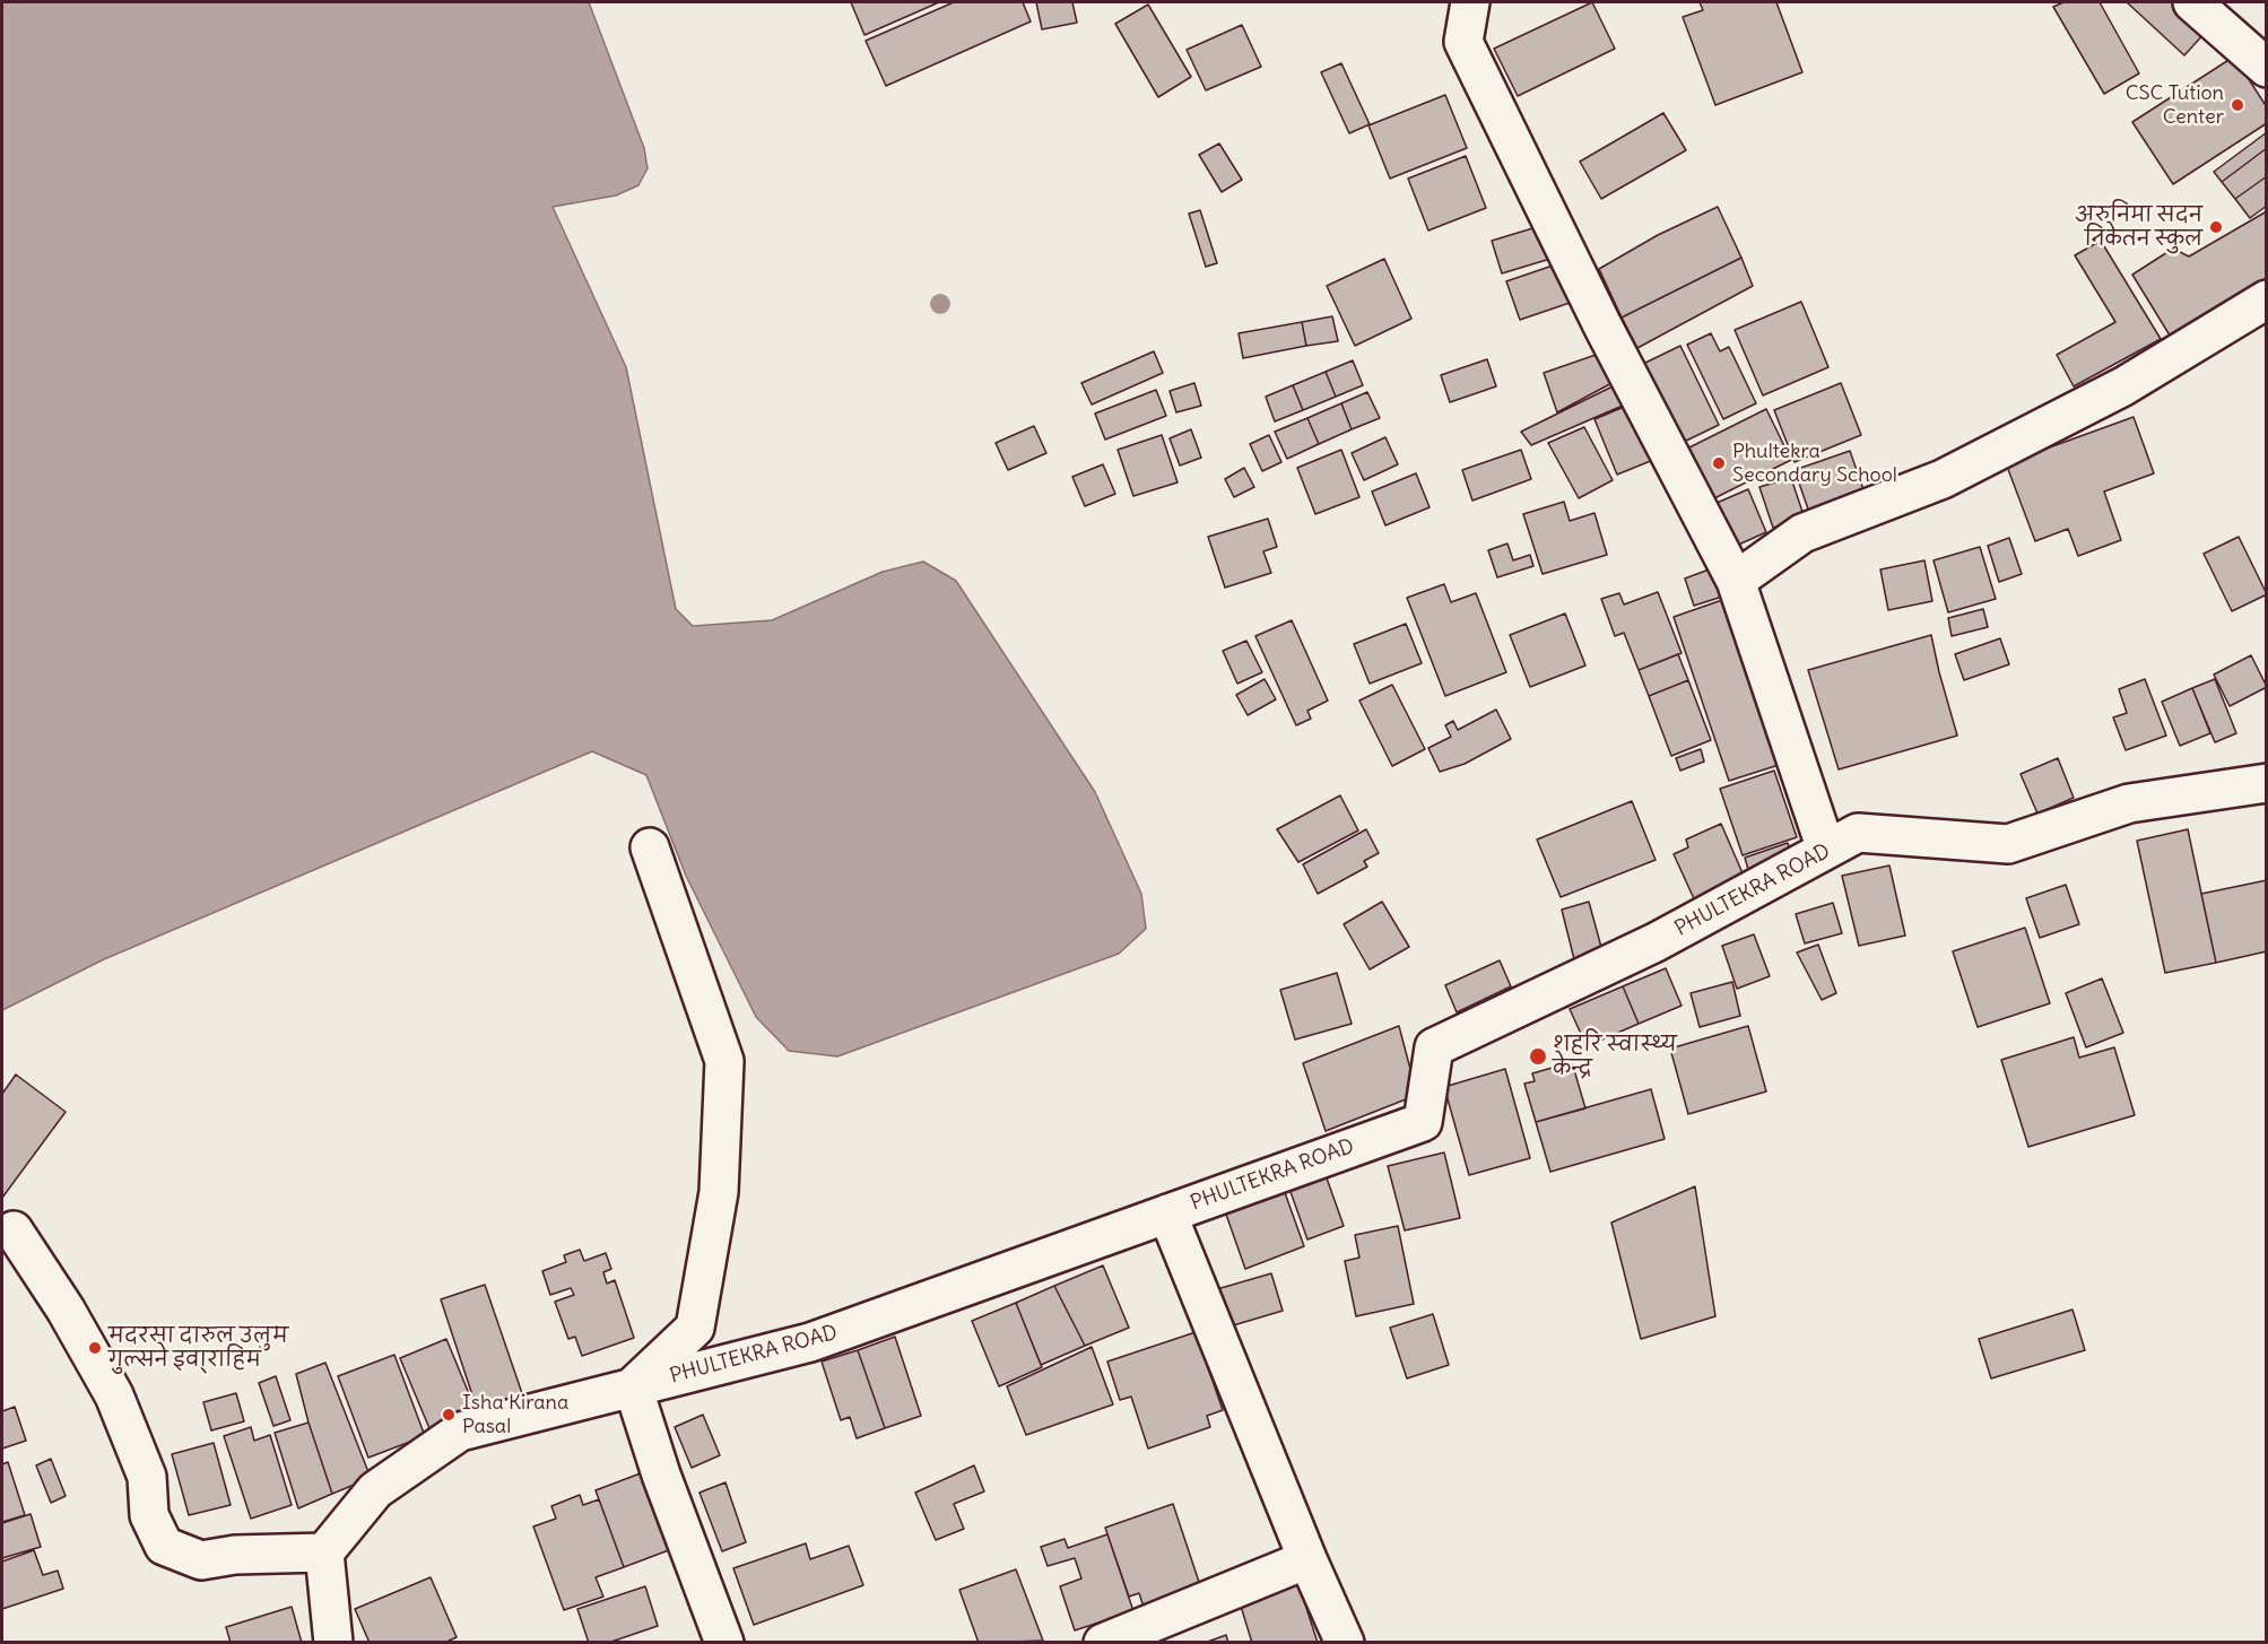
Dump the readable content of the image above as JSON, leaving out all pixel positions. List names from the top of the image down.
{
  "streets": {
    "street": ["PHULTEKRA ROAD"]
  },
  "places": [
    "CSC Tution Center",
    "अरुनिमा सदन निकेतन स्कुल",
    "Phultekra Secondary School",
    "शहरि स्वास्थ्य केन्द्र",
    "मदरसा दारुल उलुम गुल्सने इवा्राहिम",
    "Isha Kirana Pasal"
  ]
}
